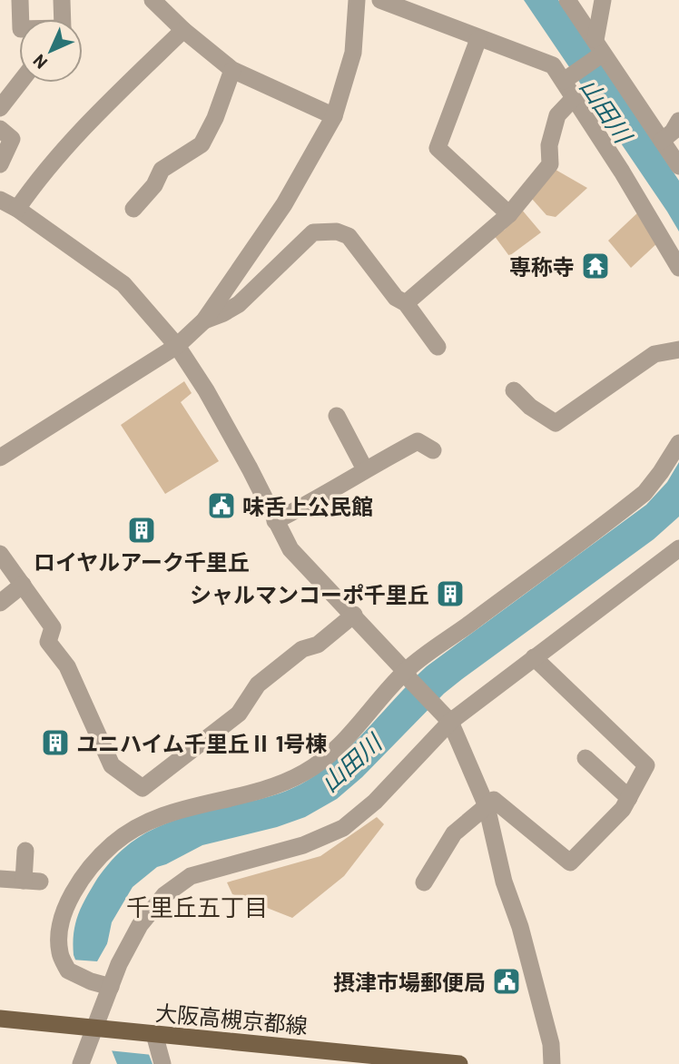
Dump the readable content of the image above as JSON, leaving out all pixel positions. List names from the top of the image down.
{
  "streets": {
    "main road": ["大阪高槻京都線"]
  },
  "districts": ["千里丘五丁目"],
  "water": ["山田川"],
  "places": {
    "temple": ["専称寺"],
    "public building": ["味舌上公民館", "摂津市場郵便局"],
    "building": ["ロイヤルアーク千里丘", "シャルマンコーポ千里丘", "ユニハイム千里丘Ⅱ 1号棟"]
  },
  "north": "bottom left"
}
